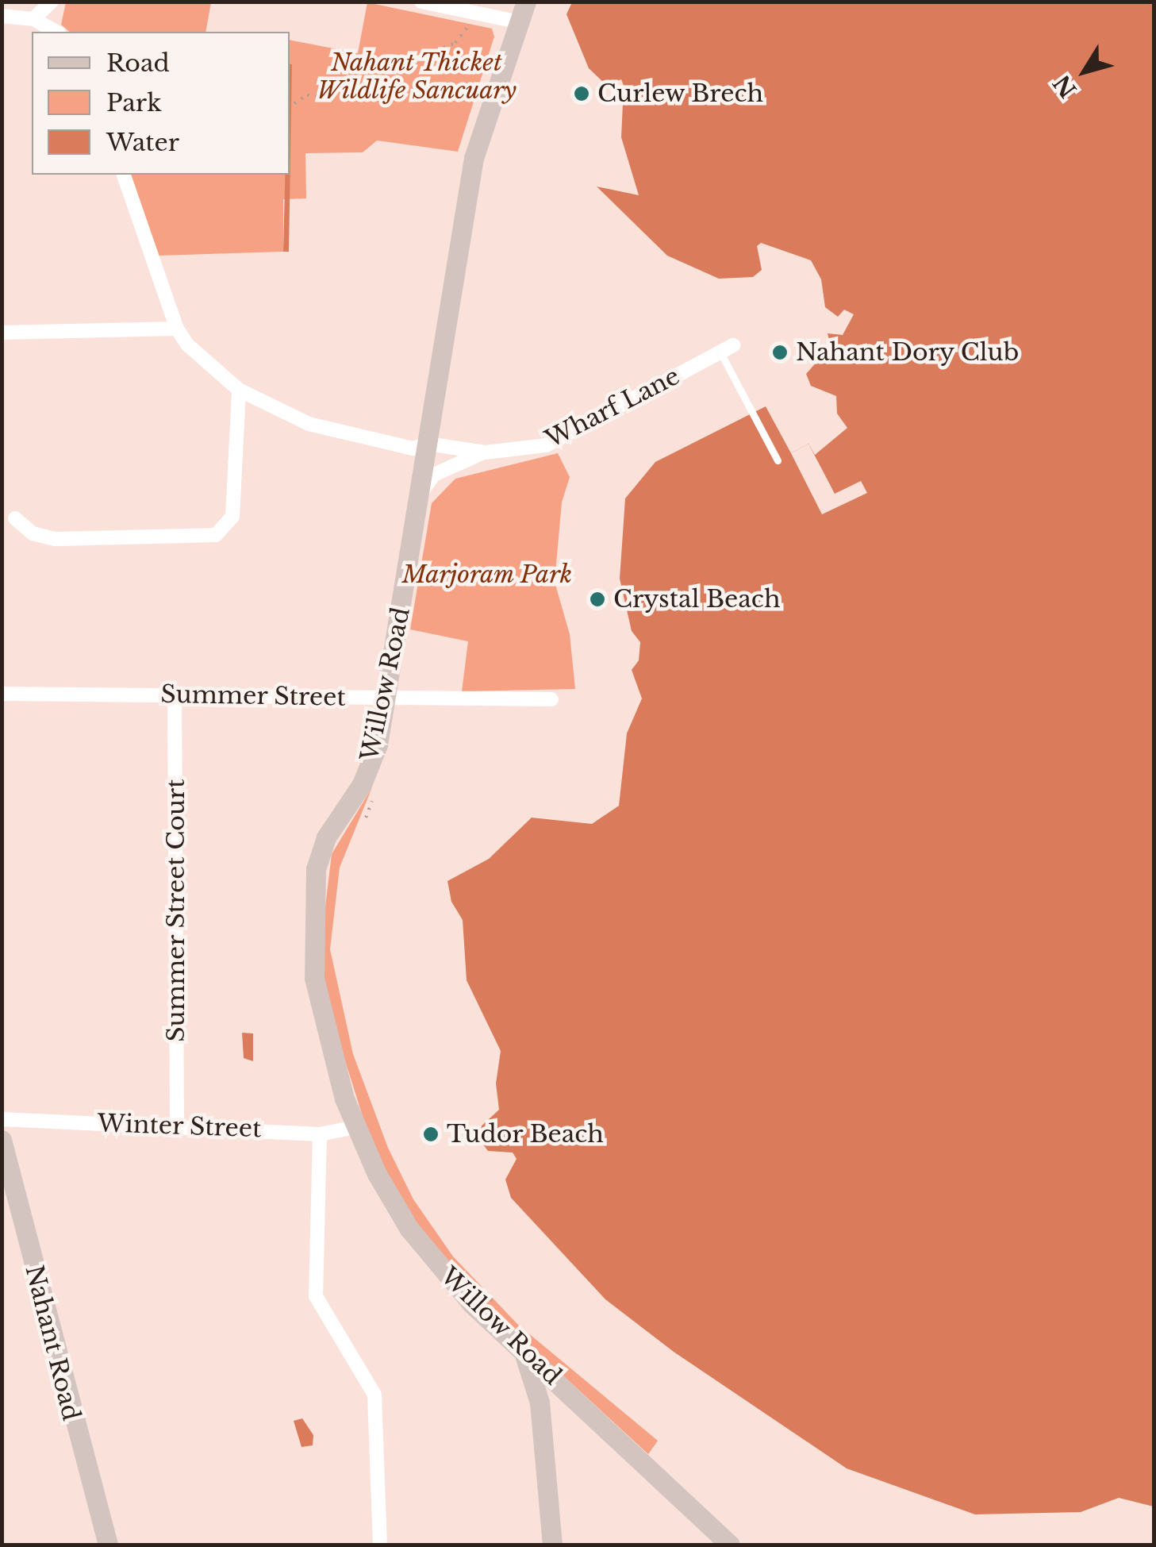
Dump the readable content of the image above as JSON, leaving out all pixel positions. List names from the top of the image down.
{
  "streets": {
    "main road": ["Willow Road", "Nahant Road"],
    "street": [
      "Wharf Lane",
      "Summer Street",
      "Summer Street Court",
      "Winter Street"
    ]
  },
  "crossings": [
    ["Wharf Lane", "Willow Road"],
    ["Willow Road", "Summer Street"],
    ["Willow Road", "Winter Street"],
    ["Summer Street", "Summer Street Court"],
    ["Summer Street Court", "Winter Street"]
  ],
  "parks": ["Nahant Thicket Wildlife Sancuary", "Marjoram Park"],
  "places": [
    "Curlew Brech",
    "Nahant Dory Club",
    "Crystal Beach",
    "Tudor Beach"
  ],
  "legend": ["Road", "Park", "Water"],
  "north": "bottom left"
}
